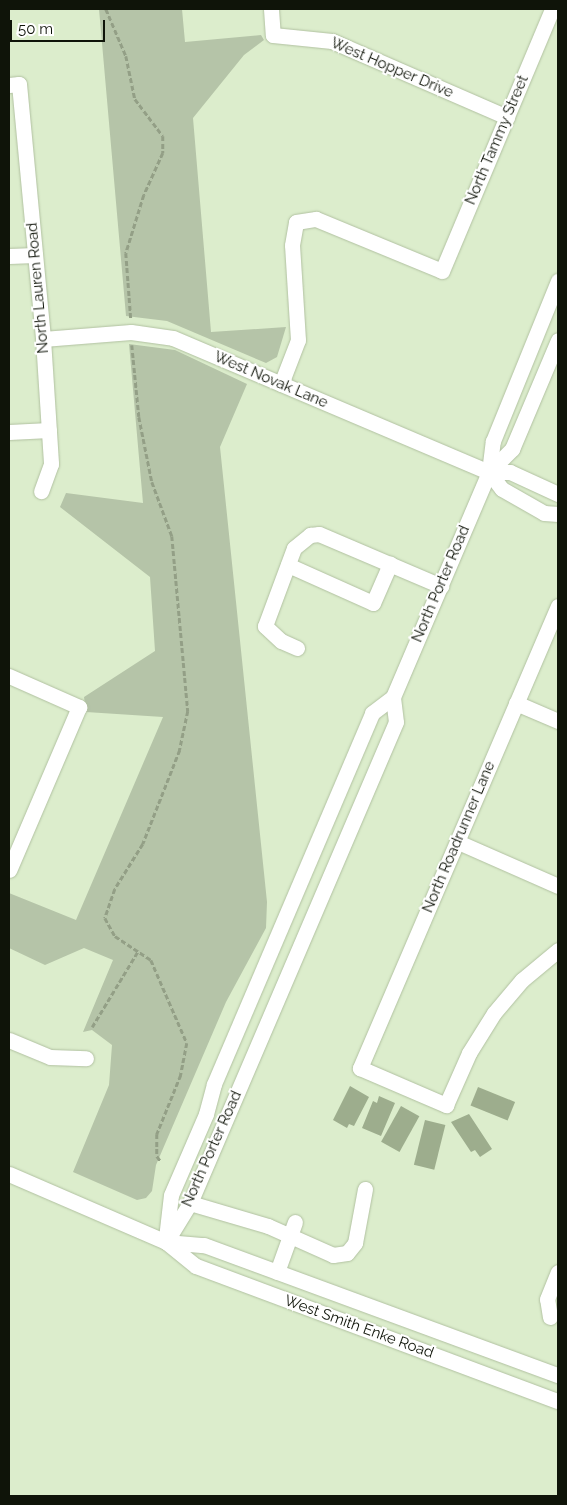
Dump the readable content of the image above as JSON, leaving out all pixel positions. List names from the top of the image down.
{
  "streets": {
    "street": [
      "West Hopper Drive",
      "North Tammy Street",
      "North Lauren Road",
      "West Novak Lane",
      "North Porter Road",
      "North Roadrunner Lane",
      "West Smith Enke Road"
    ]
  },
  "crossings": [
    ["West Hopper Drive", "North Tammy Street"],
    ["North Tammy Street", "West Novak Lane"],
    ["North Lauren Road", "West Novak Lane"],
    ["West Novak Lane", "North Porter Road"],
    ["North Porter Road", "West Smith Enke Road"]
  ],
  "scale_bar": "50 m"
}
